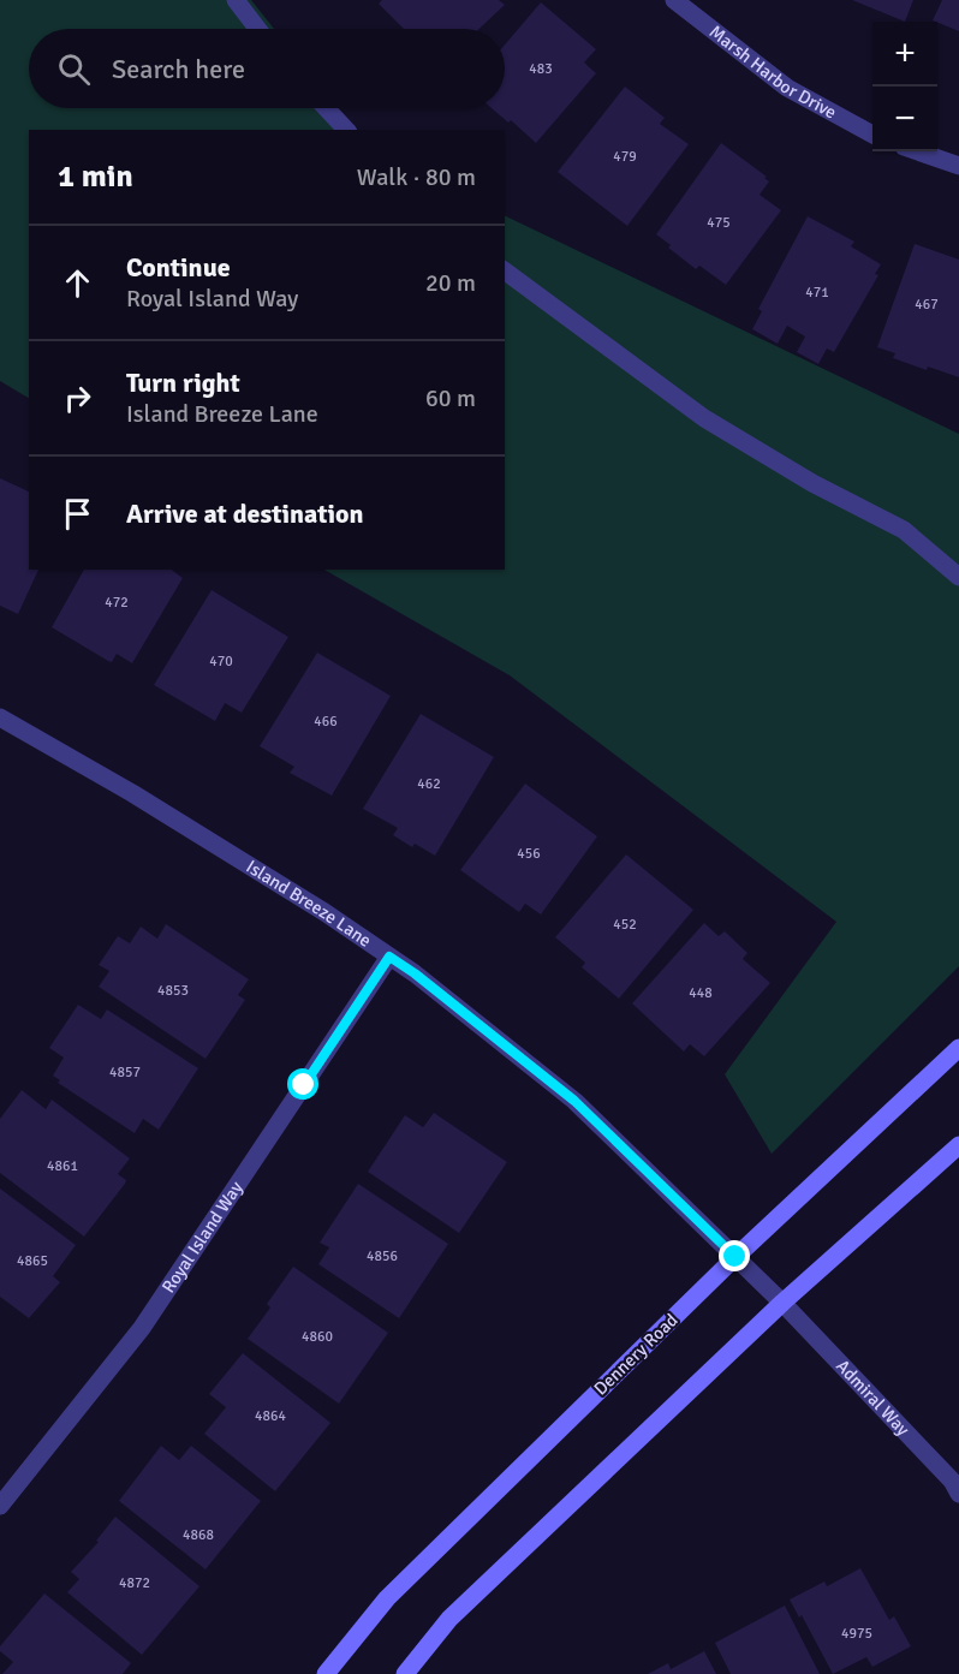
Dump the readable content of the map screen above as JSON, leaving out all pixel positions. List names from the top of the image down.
{
  "streets": {
    "street": [
      "Marsh Harbor Drive",
      "Island Breeze Lane",
      "Royal Island Way",
      "Dennery Road",
      "Admiral Way"
    ]
  },
  "crossings": [
    ["Island Breeze Lane", "Royal Island Way"],
    ["Island Breeze Lane", "Dennery Road"],
    ["Island Breeze Lane", "Admiral Way"]
  ],
  "house_numbers": [
    "483",
    "479",
    "475",
    "471",
    "467",
    "472",
    "470",
    "466",
    "462",
    "456",
    "452",
    "4853",
    "448",
    "4857",
    "4861",
    "4856",
    "4865",
    "4860",
    "4864",
    "4868",
    "4872",
    "4975"
  ],
  "page": {
    "map_buttons": ["+", "−"],
    "search": "Search here",
    "heading": ["1 min", "Walk · 80 m"],
    "list": [
      ["Continue", "Royal Island Way", "20 m"],
      ["Turn right", "Island Breeze Lane", "60 m"],
      "Arrive at destination"
    ]
  }
}
